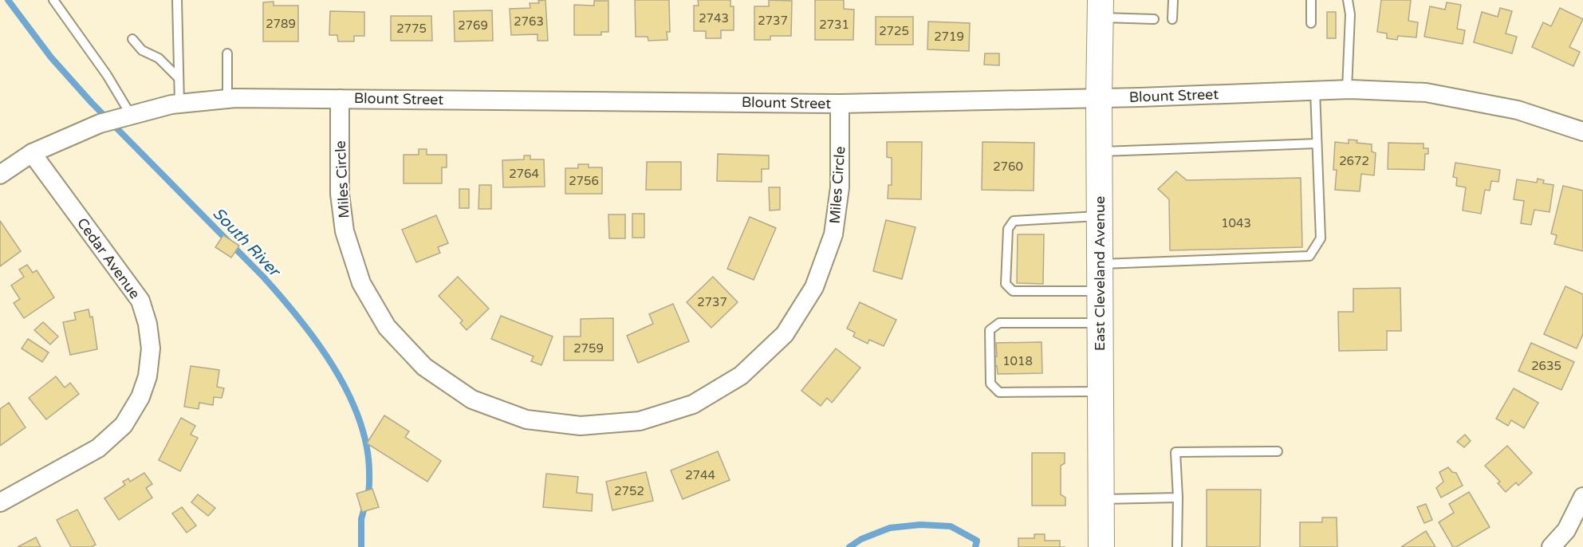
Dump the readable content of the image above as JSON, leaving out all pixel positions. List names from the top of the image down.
{
  "streets": {
    "main road": ["East Cleveland Avenue"],
    "street": ["Blount Street", "Miles Circle", "Cedar Avenue"]
  },
  "crossings": [
    ["Blount Street", "Miles Circle"],
    ["Blount Street", "Cedar Avenue"],
    ["Blount Street", "East Cleveland Avenue"]
  ],
  "water": ["South River"],
  "house_numbers": [
    "2743",
    "2737",
    "2763",
    "2789",
    "2731",
    "2769",
    "2775",
    "2725",
    "2719",
    "2672",
    "2760",
    "2764",
    "2756",
    "1043",
    "2737",
    "2759",
    "1018",
    "2635",
    "2744",
    "2752"
  ]
}
